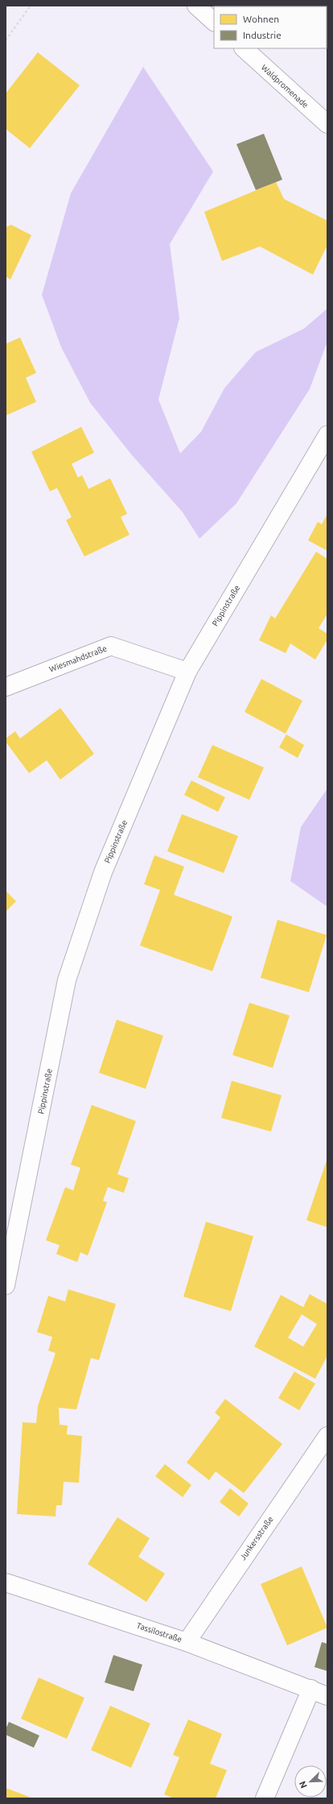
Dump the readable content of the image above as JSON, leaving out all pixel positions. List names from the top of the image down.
{
  "streets": {
    "street": [
      "Waldpromenade",
      "Pippinstraße",
      "Wiesmahdstraße",
      "Junkersstraße",
      "Tassilostraße"
    ]
  },
  "crossings": [
    ["Pippinstraße", "Wiesmahdstraße"],
    ["Junkersstraße", "Tassilostraße"]
  ],
  "legend": ["Wohnen", "Industrie"],
  "north": "bottom left"
}
